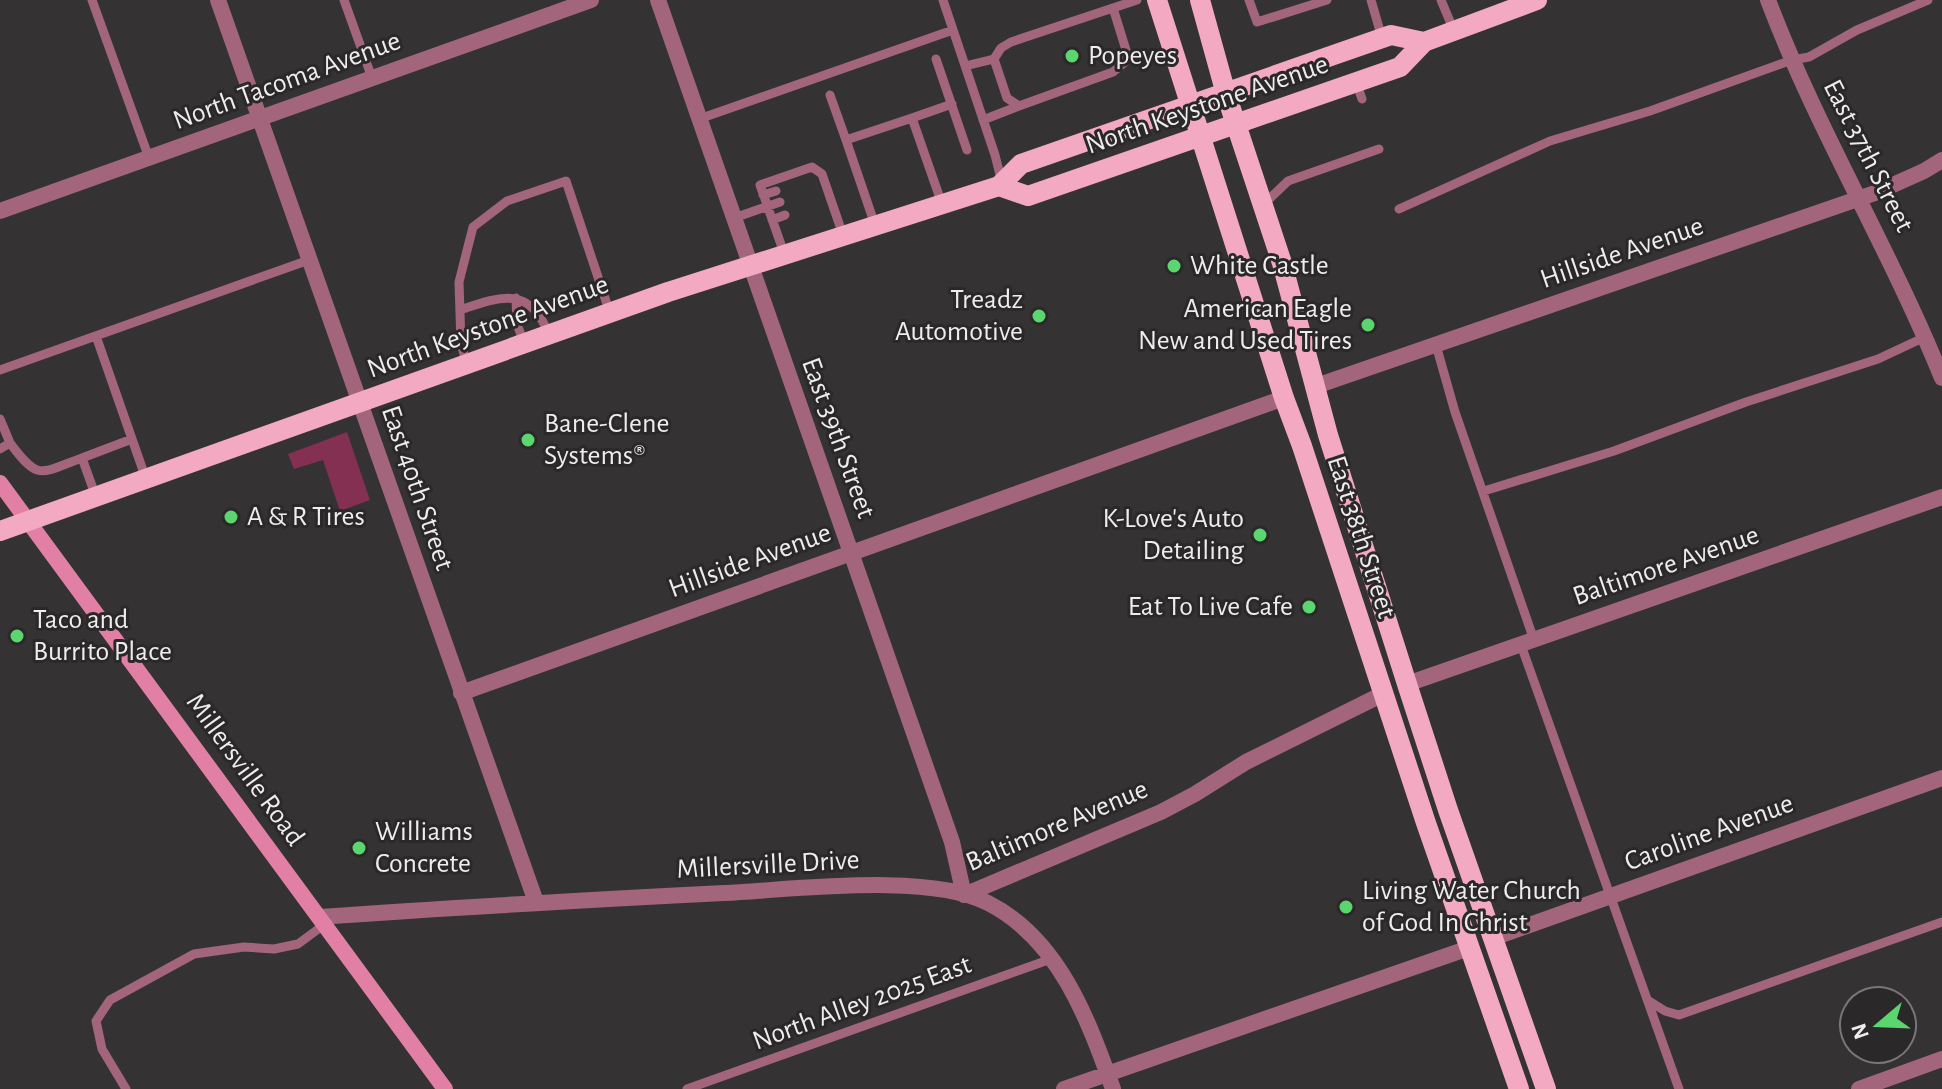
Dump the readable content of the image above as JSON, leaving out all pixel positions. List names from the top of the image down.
{
  "streets": {
    "main road": ["North Keystone Avenue", "East 38th Street"],
    "street": [
      "North Tacoma Avenue",
      "East 37th Street",
      "Hillside Avenue",
      "East 39th Street",
      "East 40th Street",
      "Baltimore Avenue",
      "Millersville Road",
      "Caroline Avenue",
      "Millersville Drive"
    ],
    "lane": ["North Alley 2025 East"]
  },
  "crossings": [
    ["North Tacoma Avenue", "East 40th Street"],
    ["North Keystone Avenue", "East 39th Street"],
    ["North Keystone Avenue", "East 40th Street"],
    ["North Keystone Avenue", "East 38th Street"],
    ["North Keystone Avenue", "Millersville Road"],
    ["East 37th Street", "Hillside Avenue"],
    ["Hillside Avenue", "East 39th Street"],
    ["Hillside Avenue", "East 40th Street"],
    ["Hillside Avenue", "East 38th Street"],
    ["East 39th Street", "Baltimore Avenue"],
    ["East 39th Street", "Millersville Drive"],
    ["East 40th Street", "Millersville Drive"],
    ["East 38th Street", "Baltimore Avenue"],
    ["East 38th Street", "Caroline Avenue"],
    ["Baltimore Avenue", "Millersville Drive"],
    ["Millersville Road", "Millersville Drive"],
    ["Millersville Drive", "North Alley 2025 East"]
  ],
  "places": [
    "Popeyes",
    "White Castle",
    "Treadz Automotive",
    "American Eagle New and Used Tires",
    "Bane-Clene Systems®",
    "A & R Tires",
    "K-Love's Auto Detailing",
    "Eat To Live Cafe",
    "Taco and Burrito Place",
    "Williams Concrete",
    "Living Water Church of God In Christ"
  ],
  "north": "left"
}
